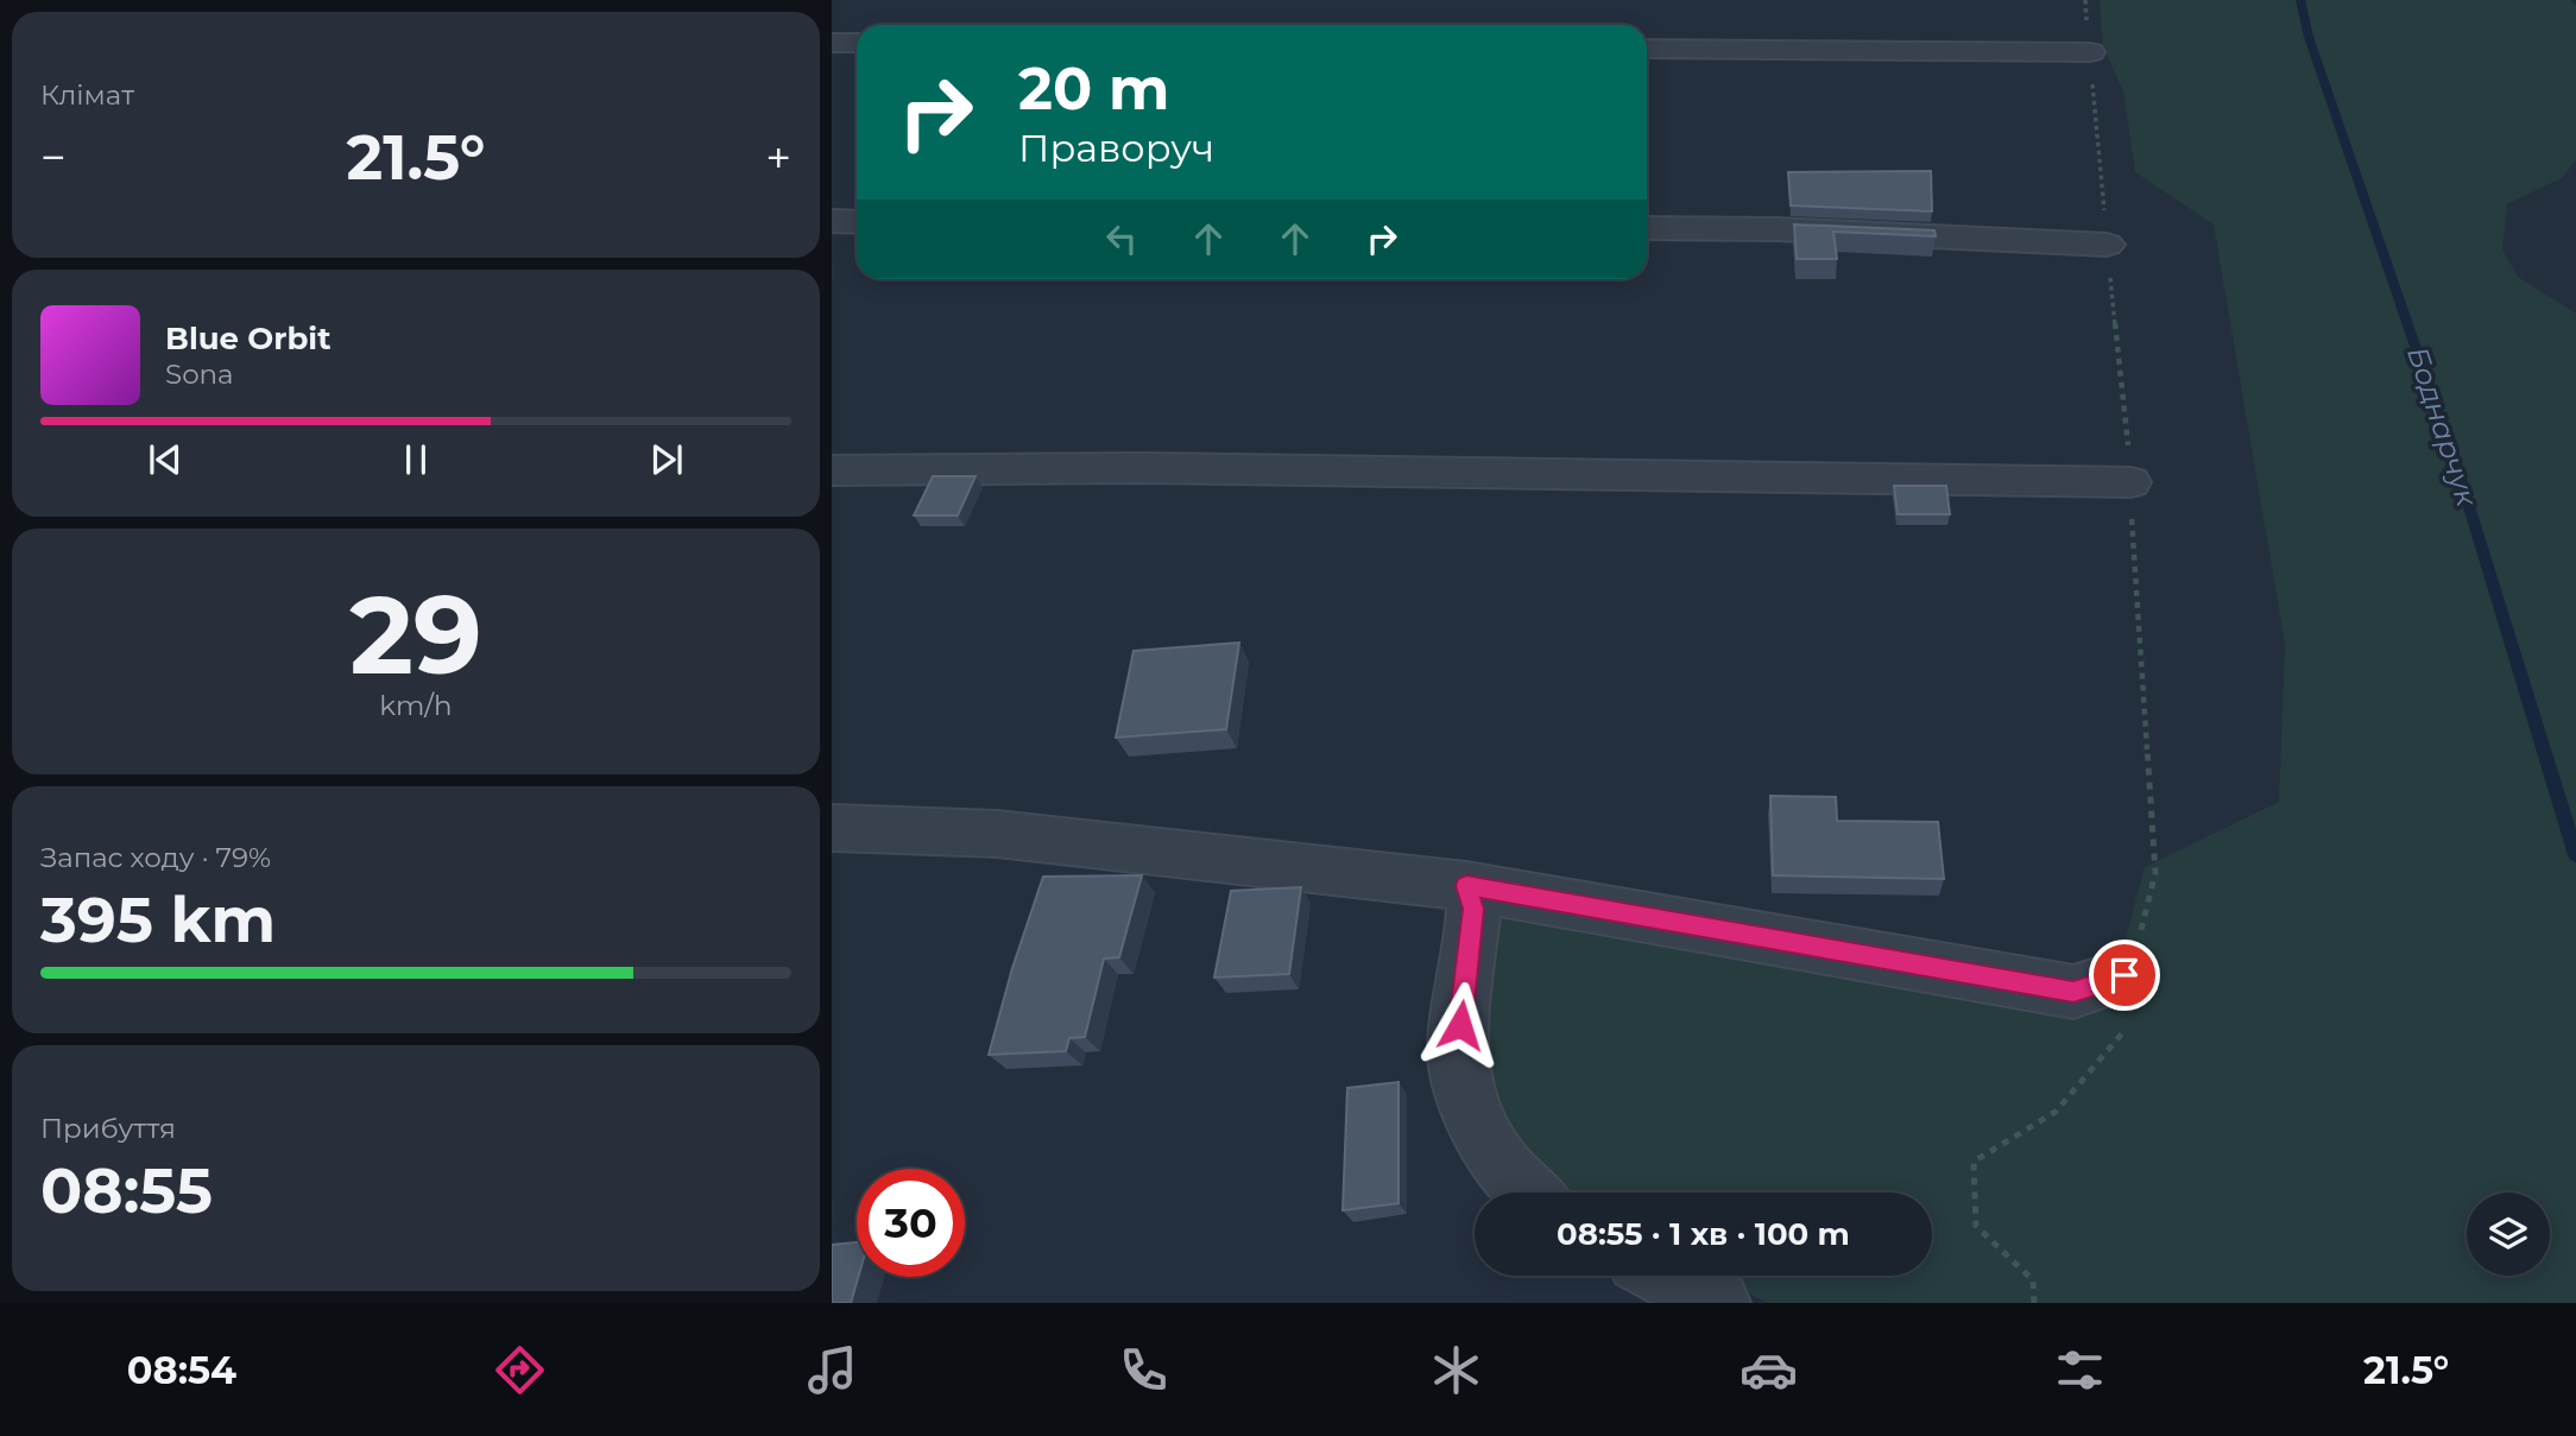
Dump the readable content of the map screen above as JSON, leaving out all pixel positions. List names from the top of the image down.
{
  "water": ["Боднарчук"],
  "page": {
    "tile": [
      "Клімат",
      ["29", "km/h"],
      ["Запас ходу · 79%", "395 km"],
      ["Прибуття", "08:55"]
    ],
    "turn": ["20 m", "Праворуч"],
    "heat": ["−", "21.5°", "+"],
    "song": ["Blue Orbit", "Sona"],
    "limit": "30",
    "trip": "08:55 · 1 хв · 100 m",
    "tabs": ["08:54", "21.5°"]
  }
}
